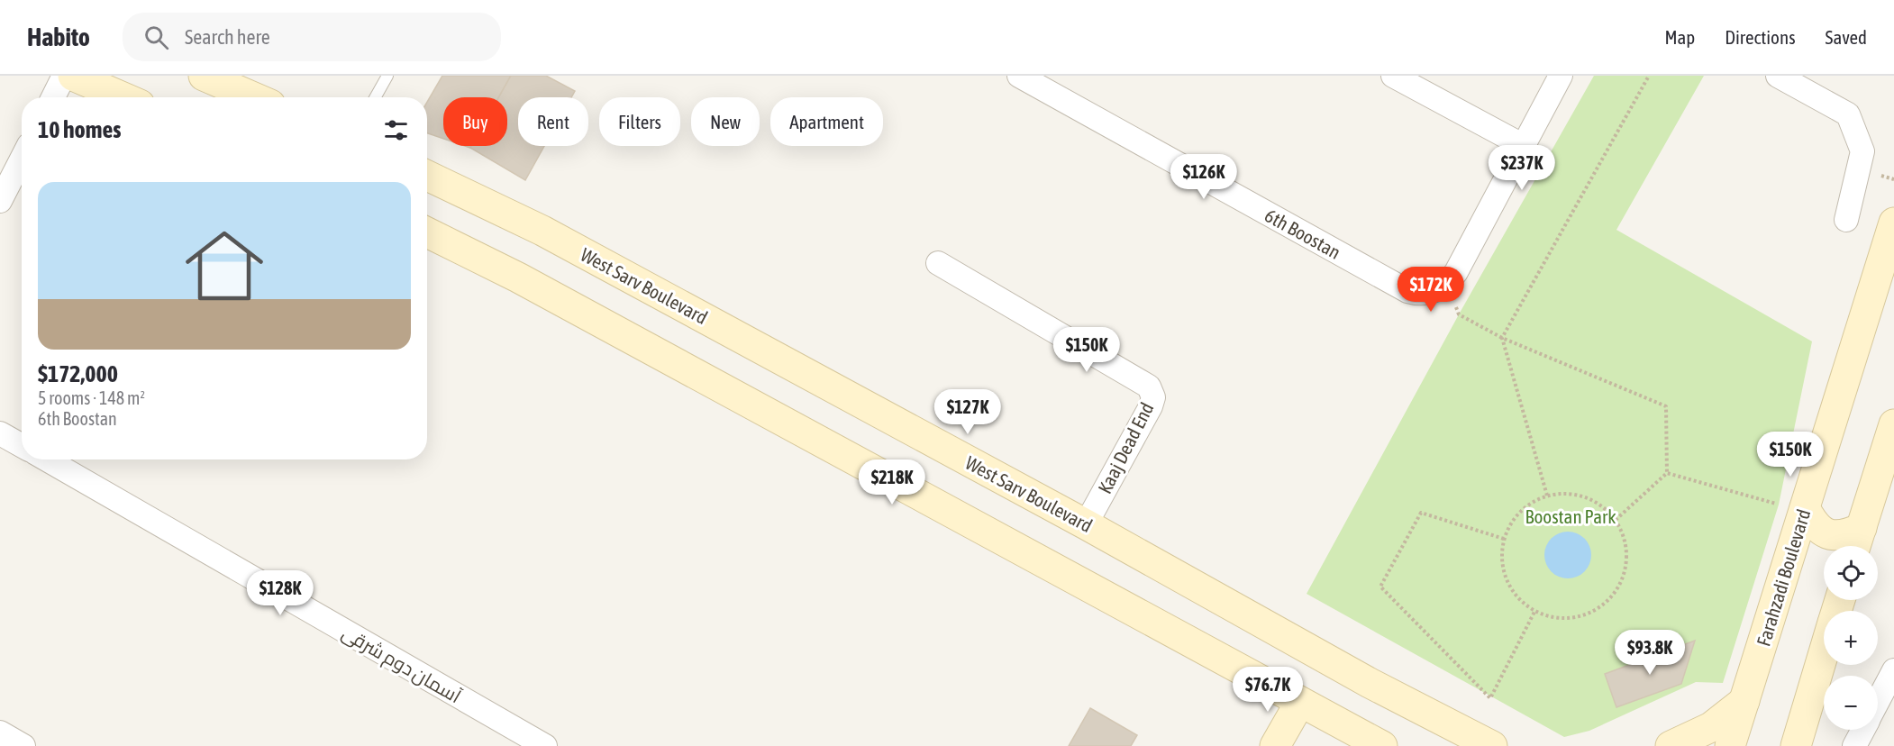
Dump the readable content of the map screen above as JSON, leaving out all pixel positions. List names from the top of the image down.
{
  "streets": {
    "main road": ["West Sarv Boulevard", "Farahzadi Boulevard"],
    "street": ["6th Boostan", "Kaaj Dead End", "آسمان دوم شرقی"]
  },
  "crossings": [
    ["West Sarv Boulevard", "Kaaj Dead End"]
  ],
  "parks": ["Boostan Park"],
  "page": {
    "header": "Habito",
    "search": "Search here",
    "nav": ["Map", "Directions", "Saved"],
    "chip": [
      "Buy",
      "Rent",
      "Filters",
      "New",
      "Apartment"
    ],
    "heading": "10 homes",
    "price": [
      "$237K",
      "$126K",
      "$172K",
      "$150K",
      "$127K",
      "$150K",
      "$218K",
      "$128K",
      "$93.8K",
      "$76.7K"
    ],
    "list": [
      {
        "name": "$172,000",
        "note": "5 rooms · 148 m² · 6th Boostan"
      }
    ],
    "map_buttons": ["+", "−"]
  }
}
